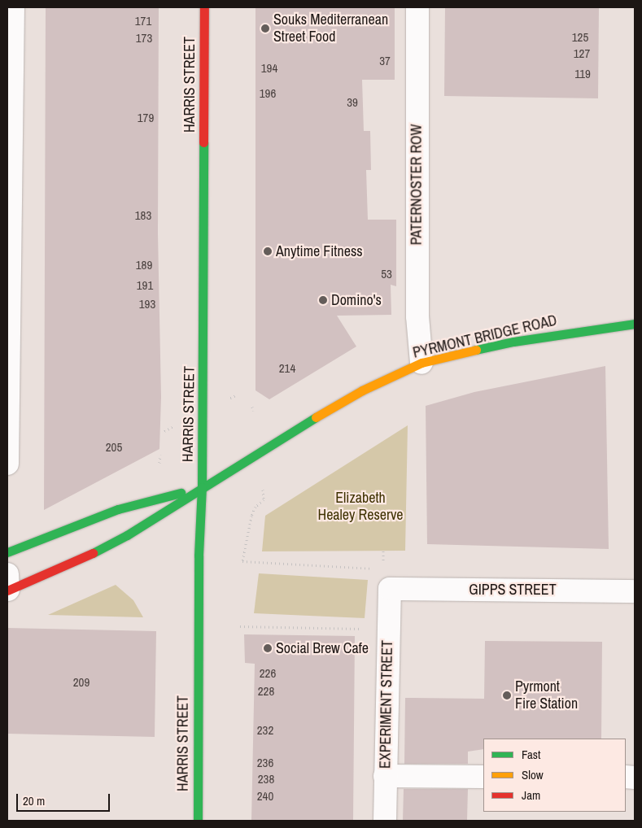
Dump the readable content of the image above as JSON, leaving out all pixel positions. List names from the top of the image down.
{
  "streets": {
    "main road": ["HARRIS STREET", "PYRMONT BRIDGE ROAD"],
    "street": ["PATERNOSTER ROW", "GIPPS STREET", "EXPERIMENT STREET"]
  },
  "crossings": [
    ["HARRIS STREET", "PYRMONT BRIDGE ROAD"],
    ["PATERNOSTER ROW", "PYRMONT BRIDGE ROAD"],
    ["GIPPS STREET", "EXPERIMENT STREET"]
  ],
  "parks": ["Elizabeth Healey Reserve"],
  "places": [
    "Souks Mediterranean Street Food",
    "Anytime Fitness",
    "Domino's",
    "Social Brew Cafe",
    "Pyrmont Fire Station"
  ],
  "house_numbers": [
    "171",
    "125",
    "173",
    "127",
    "37",
    "194",
    "119",
    "196",
    "39",
    "179",
    "183",
    "189",
    "53",
    "191",
    "193",
    "214",
    "205",
    "226",
    "209",
    "228",
    "232",
    "236",
    "238",
    "240"
  ],
  "legend": ["Fast", "Slow", "Jam"],
  "scale_bar": "20 m"
}
